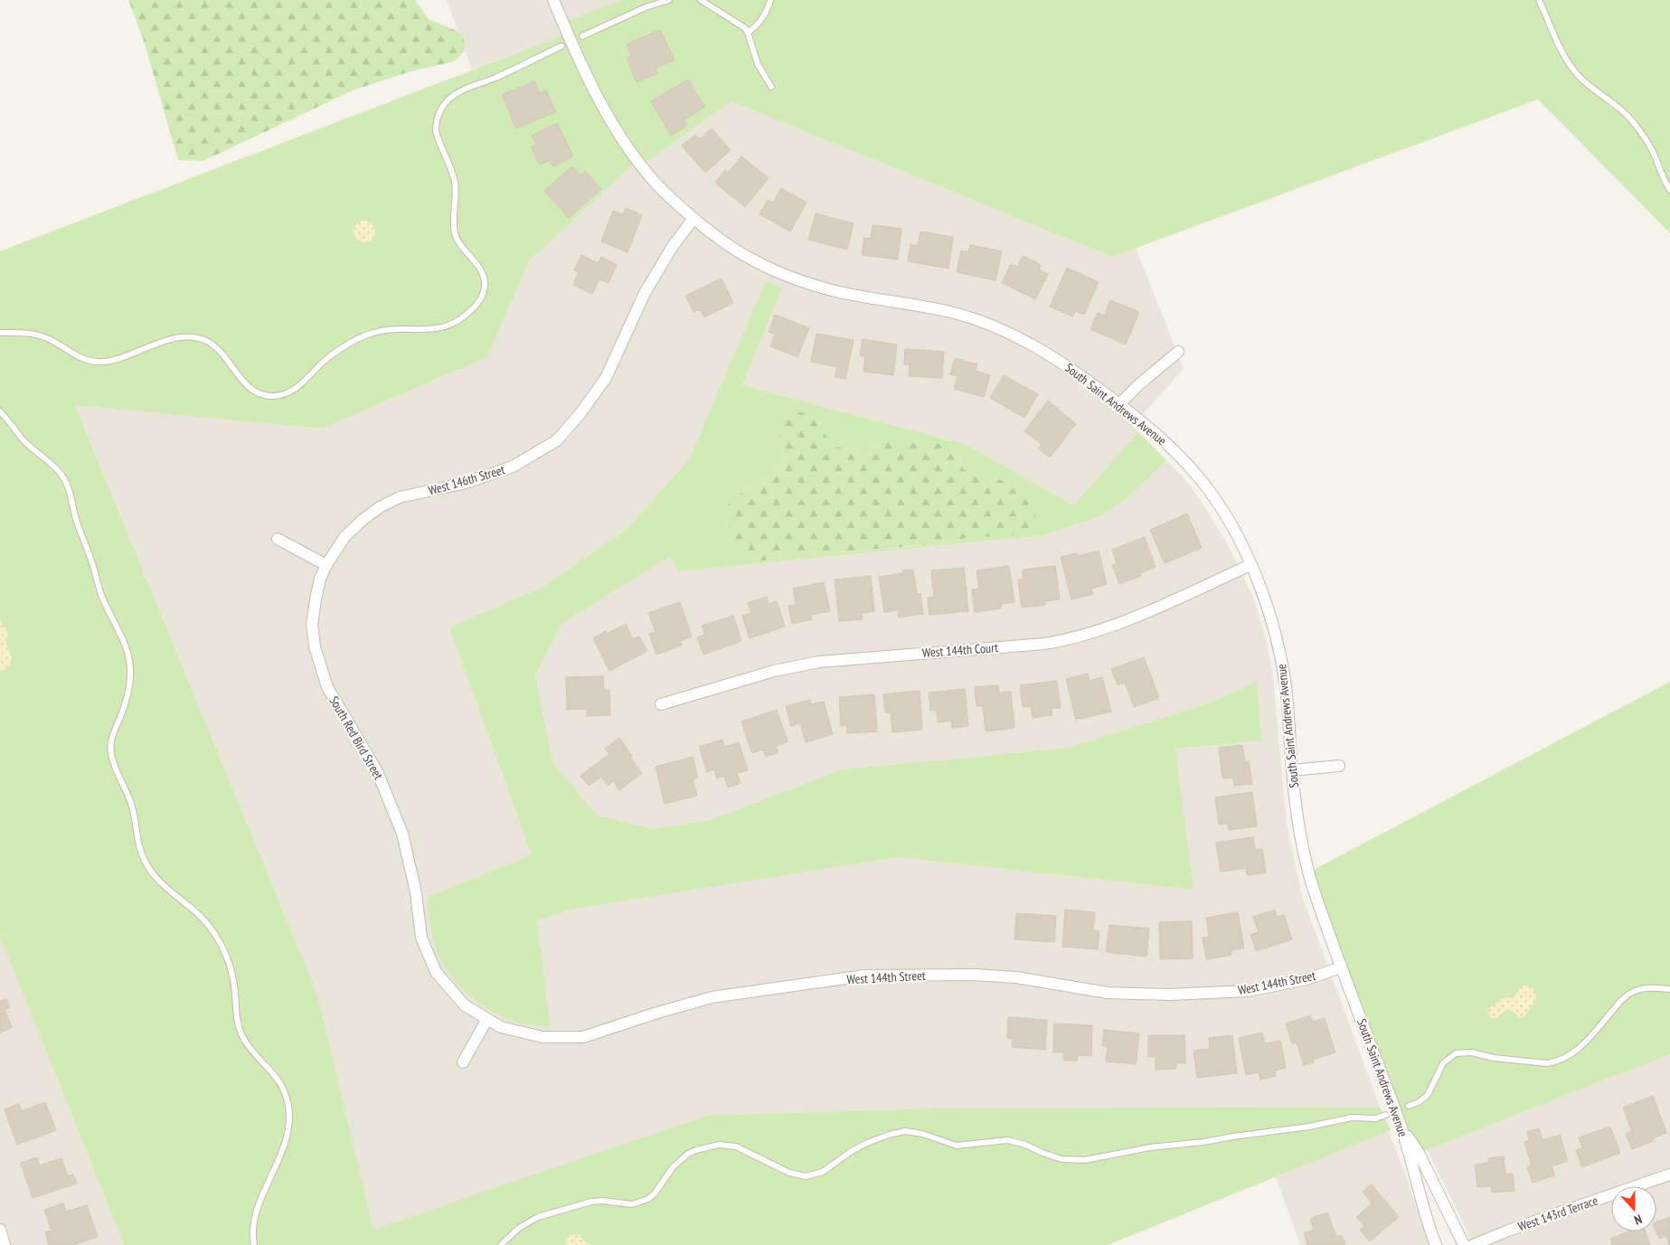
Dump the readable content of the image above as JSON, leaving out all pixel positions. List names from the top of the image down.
{
  "streets": {
    "street": [
      "South Saint Andrews Avenue",
      "West 146th Street",
      "West 144th Court",
      "South Red Bird Street",
      "West 144th Street",
      "West 143rd Terrace"
    ]
  },
  "crossings": [
    ["South Saint Andrews Avenue", "West 146th Street"],
    ["South Saint Andrews Avenue", "West 144th Court"],
    ["South Saint Andrews Avenue", "West 144th Street"],
    ["West 146th Street", "South Red Bird Street"],
    ["South Red Bird Street", "West 144th Street"]
  ],
  "north": "bottom"
}
